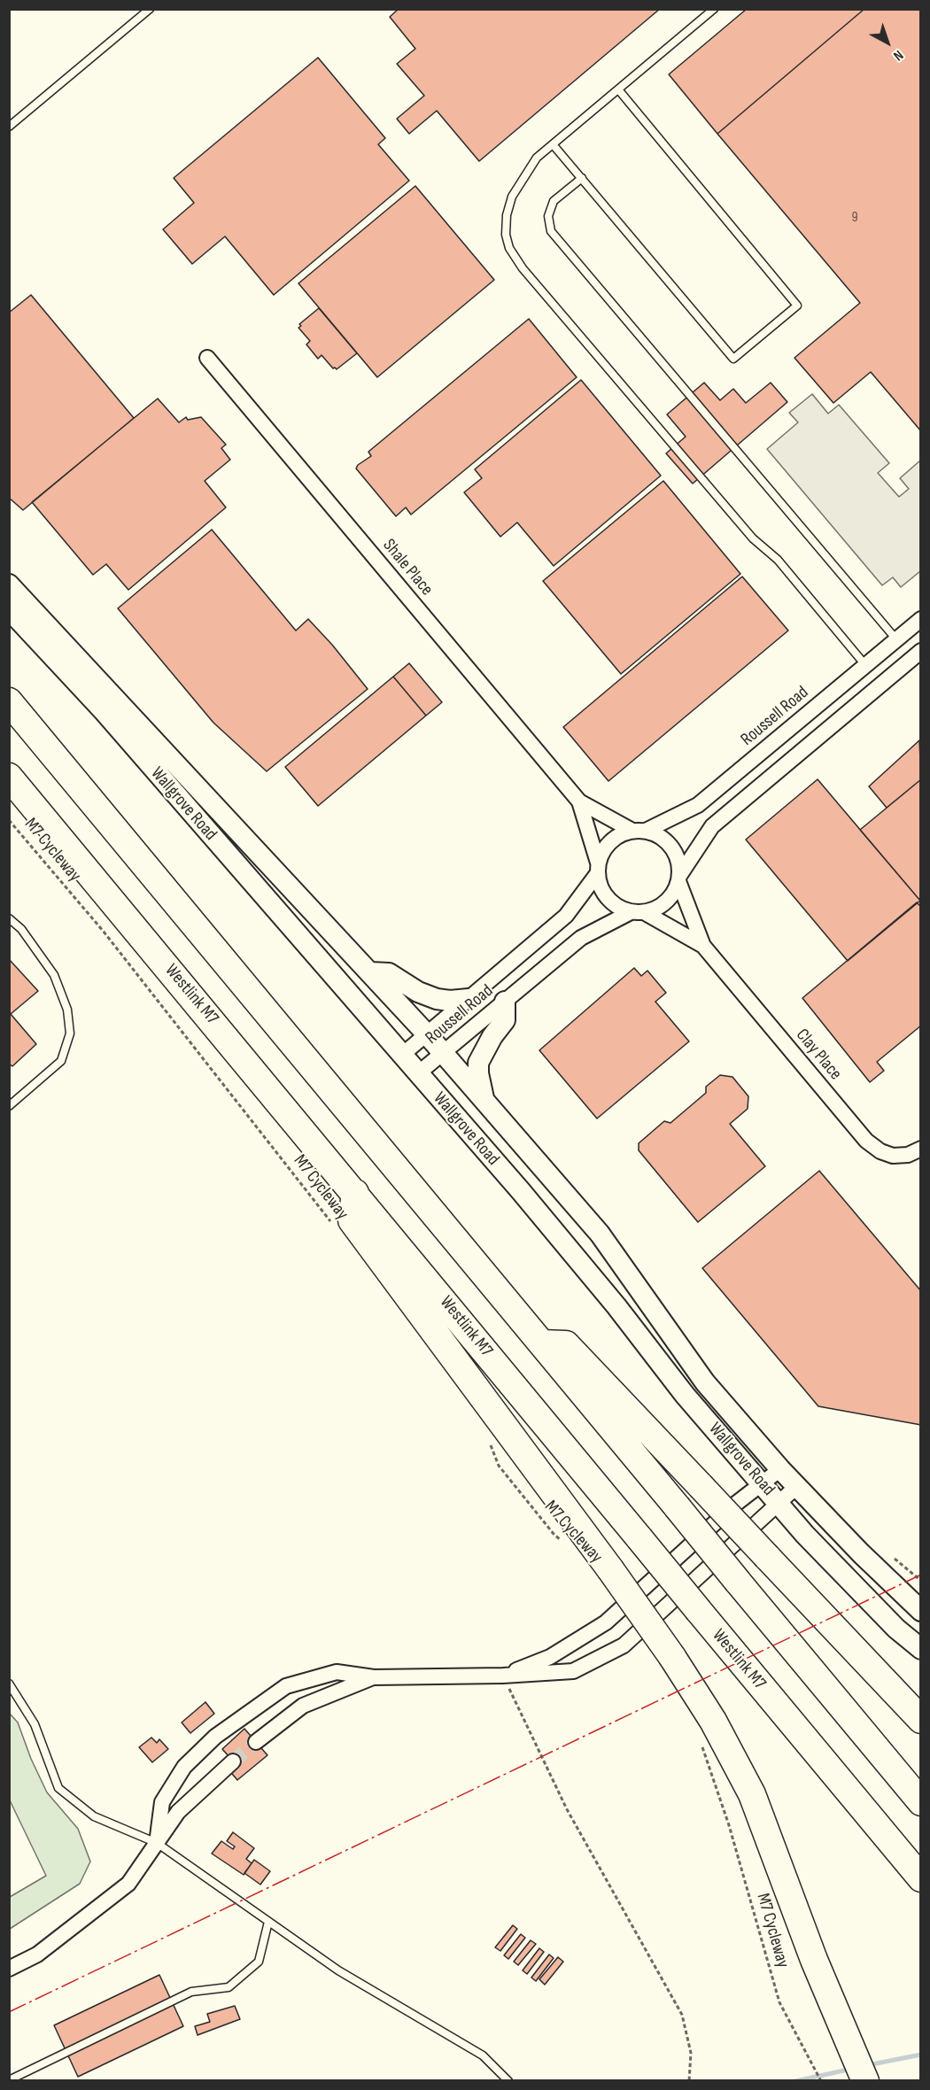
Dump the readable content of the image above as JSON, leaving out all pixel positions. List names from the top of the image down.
{
  "streets": {
    "highway": ["Westlink M7"],
    "main road": ["Wallgrove Road"],
    "street": ["Shale Place", "Roussell Road", "Clay Place"],
    "path": ["M7 Cycleway"]
  },
  "crossings": [
    ["Shale Place", "Roussell Road"],
    ["Shale Place", "Clay Place"],
    ["Roussell Road", "Wallgrove Road"],
    ["Roussell Road", "Clay Place"]
  ],
  "house_numbers": ["9"],
  "north": "bottom right"
}
